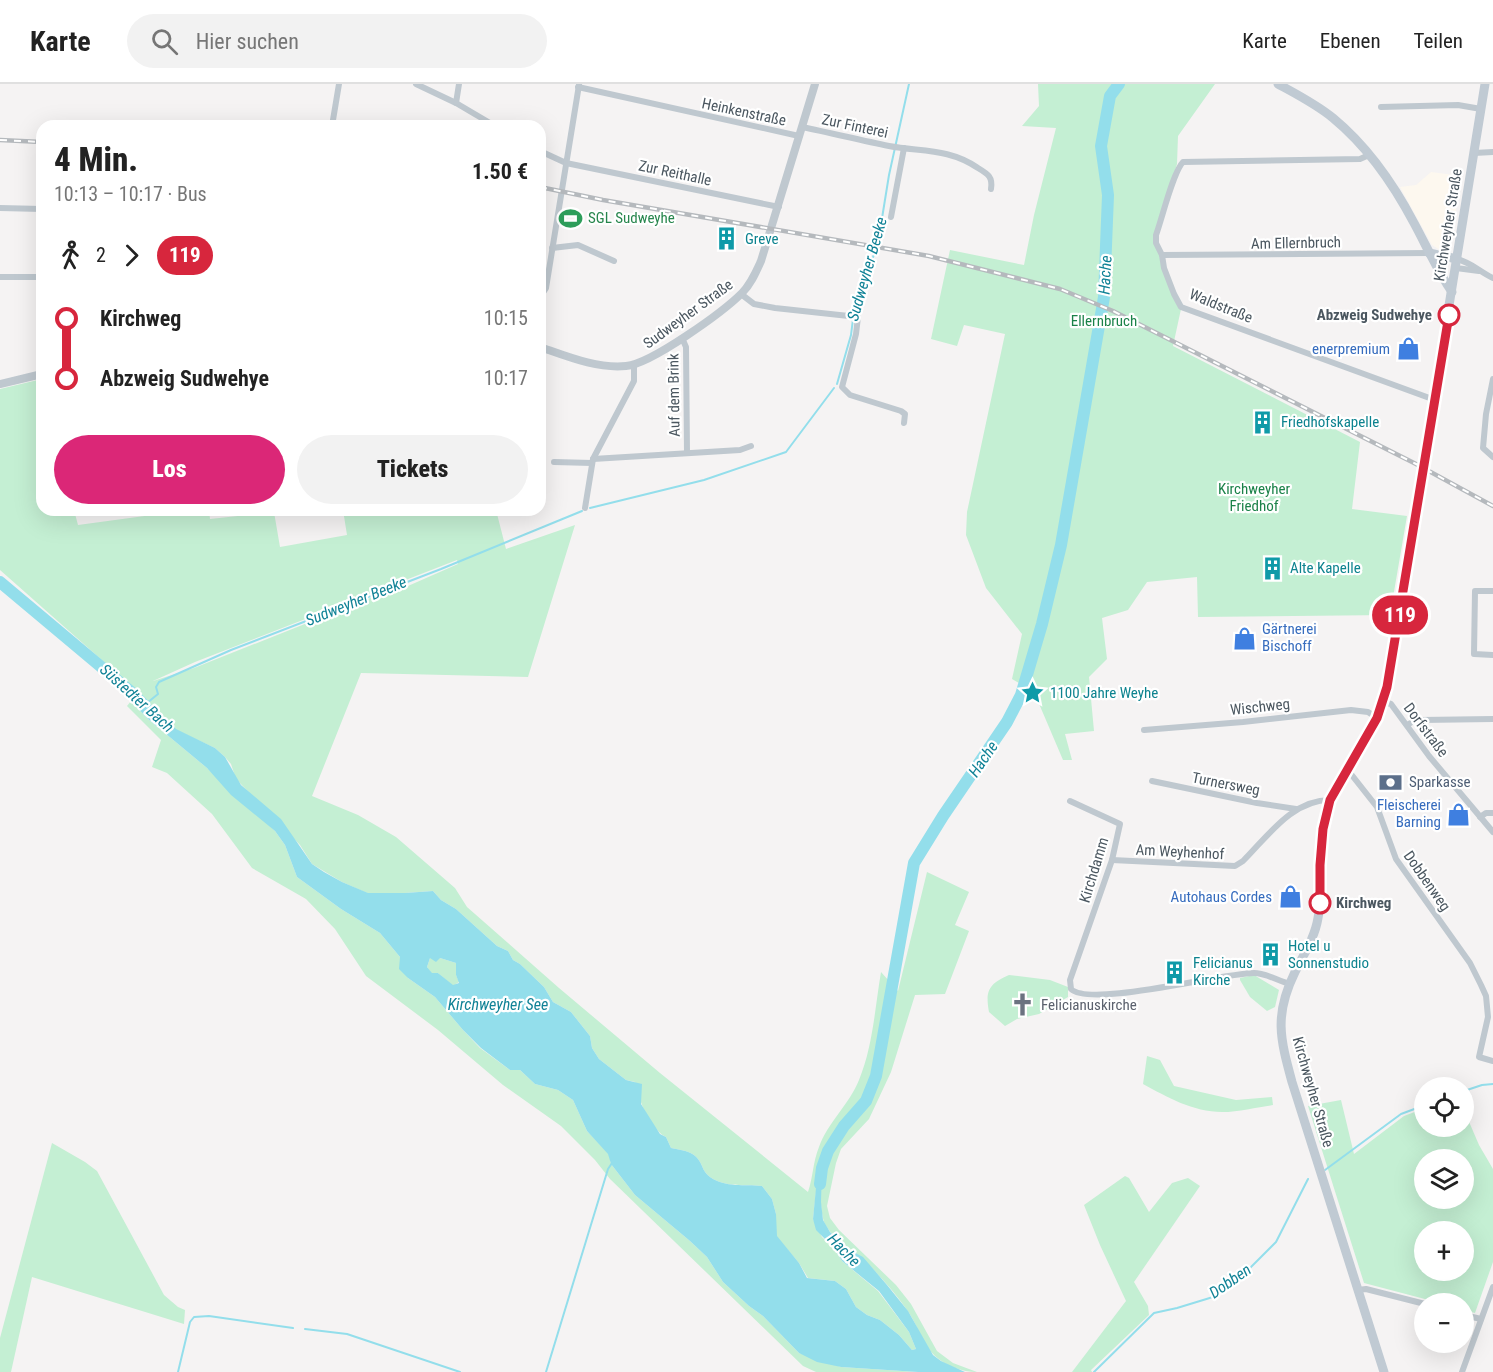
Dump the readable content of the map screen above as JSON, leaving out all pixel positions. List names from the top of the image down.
{
  "streets": {
    "main road": ["Kirchweyher Straße"],
    "street": [
      "Heinkenstraße",
      "Zur Finterei",
      "Zur Reithalle",
      "Am Ellernbruch",
      "Waldstraße",
      "Sudweyher Straße",
      "Auf dem Brink",
      "Wischweg",
      "Dorfstraße",
      "Turnersweg",
      "Am Weyhenhof",
      "Kirchdamm",
      "Dobbenweg"
    ]
  },
  "crossings": [
    ["Heinkenstraße", "Sudweyher Straße"],
    ["Zur Finterei", "Sudweyher Straße"],
    ["Zur Reithalle", "Sudweyher Straße"],
    ["Kirchweyher Straße", "Waldstraße"],
    ["Kirchweyher Straße", "Wischweg"],
    ["Kirchweyher Straße", "Dorfstraße"],
    ["Kirchweyher Straße", "Am Weyhenhof"],
    ["Kirchweyher Straße", "Kirchdamm"],
    ["Kirchweyher Straße", "Dobbenweg"],
    ["Am Ellernbruch", "Waldstraße"],
    ["Sudweyher Straße", "Auf dem Brink"],
    ["Turnersweg", "Am Weyhenhof"],
    ["Am Weyhenhof", "Kirchdamm"]
  ],
  "water": [
    "Sudweyher Beeke",
    "Hache",
    "Süstedter Bach",
    "Kirchweyher See",
    "Dobben"
  ],
  "parks": ["Ellernbruch", "Kirchweyher Friedhof"],
  "places": {
    "sports": ["SGL Sudweyhe"],
    "building": [
      "Greve",
      "Friedhofskapelle",
      "Alte Kapelle",
      "Hotel u Sonnenstudio",
      "Felicianus Kirche"
    ],
    "other": ["Abzweig Sudwehye", "Kirchweg"],
    "shop": [
      "enerpremium",
      "Gärtnerei Bischoff",
      "Fleischerei Barning",
      "Autohaus Cordes"
    ],
    "place": ["1100 Jahre Weyhe"],
    "bank": ["Sparkasse"],
    "church": ["Felicianuskirche"]
  },
  "lines": ["bus line 119"],
  "page": {
    "header": "Karte",
    "search": "Hier suchen",
    "nav": ["Karte", "Ebenen", "Teilen"],
    "on_map": "119",
    "heading": ["4 Min.", "10:13 – 10:17 · Bus", "1.50 €"],
    "legs": ["2", "119"],
    "list": [
      {
        "name": "Kirchweg",
        "value": "10:15"
      },
      {
        "name": "Abzweig Sudwehye",
        "value": "10:17"
      }
    ],
    "buttons": ["Los", "Tickets"],
    "map_buttons": ["+", "−"]
  }
}
